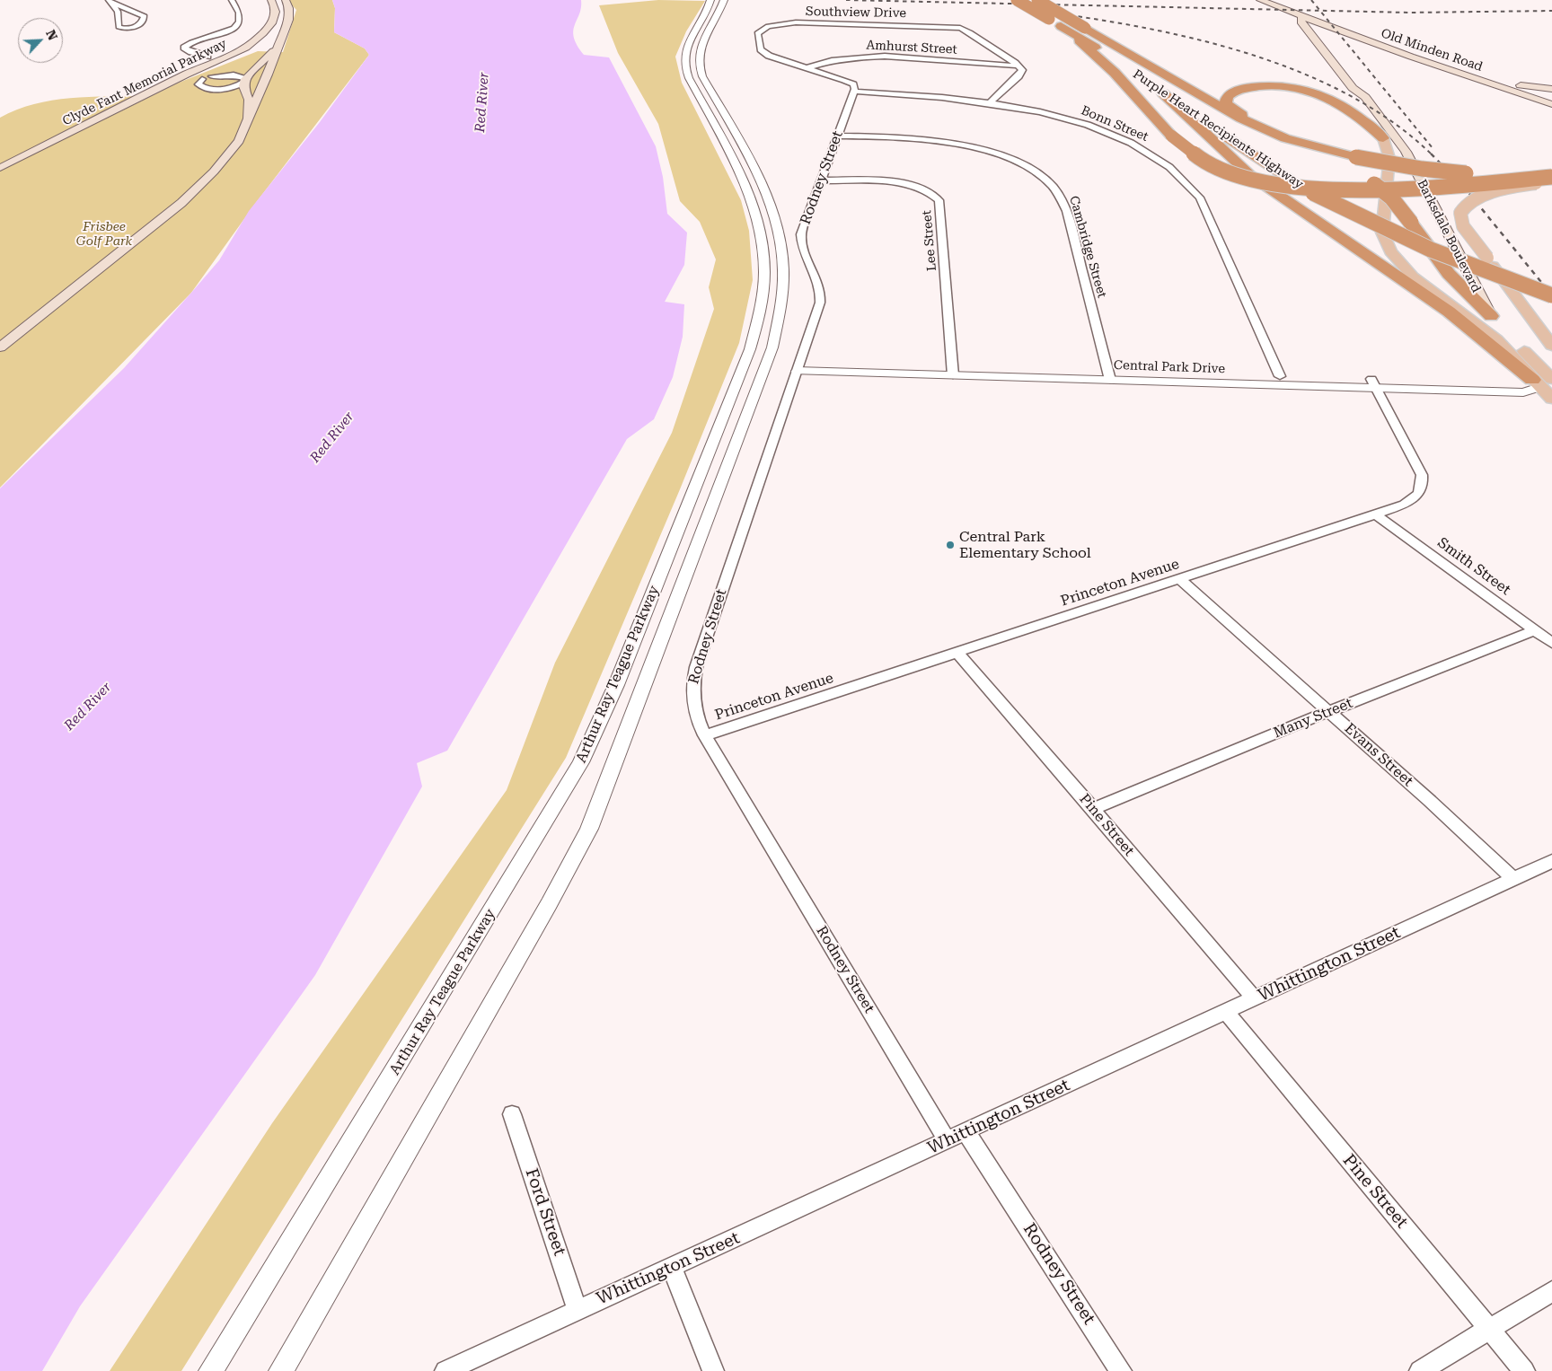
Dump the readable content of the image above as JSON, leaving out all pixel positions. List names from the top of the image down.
{
  "streets": {
    "highway": ["Purple Heart Recipients Highway"],
    "main road": ["Old Minden Road", "Clyde Fant Memorial Parkway", "Barksdale Boulevard"],
    "street": [
      "Southview Drive",
      "Amhurst Street",
      "Bonn Street",
      "Rodney Street",
      "Lee Street",
      "Cambridge Street",
      "Central Park Drive",
      "Smith Street",
      "Princeton Avenue",
      "Arthur Ray Teague Parkway",
      "Many Street",
      "Evans Street",
      "Pine Street",
      "Whittington Street",
      "Ford Street"
    ]
  },
  "crossings": [
    ["Southview Drive", "Amhurst Street"],
    ["Southview Drive", "Bonn Street"],
    ["Southview Drive", "Rodney Street"],
    ["Old Minden Road", "Barksdale Boulevard"],
    ["Bonn Street", "Rodney Street"],
    ["Bonn Street", "Central Park Drive"],
    ["Purple Heart Recipients Highway", "Barksdale Boulevard"],
    ["Purple Heart Recipients Highway", "Central Park Drive"],
    ["Rodney Street", "Lee Street"],
    ["Rodney Street", "Cambridge Street"],
    ["Rodney Street", "Central Park Drive"],
    ["Rodney Street", "Princeton Avenue"],
    ["Rodney Street", "Whittington Street"],
    ["Barksdale Boulevard", "Central Park Drive"],
    ["Lee Street", "Central Park Drive"],
    ["Cambridge Street", "Central Park Drive"],
    ["Central Park Drive", "Princeton Avenue"],
    ["Smith Street", "Princeton Avenue"],
    ["Smith Street", "Many Street"],
    ["Princeton Avenue", "Evans Street"],
    ["Princeton Avenue", "Pine Street"],
    ["Many Street", "Evans Street"],
    ["Many Street", "Pine Street"],
    ["Evans Street", "Whittington Street"],
    ["Pine Street", "Whittington Street"],
    ["Whittington Street", "Ford Street"]
  ],
  "water": ["Red River"],
  "parks": ["Frisbee Golf Park"],
  "places": ["Central Park Elementary School"],
  "north": "top right"
}
